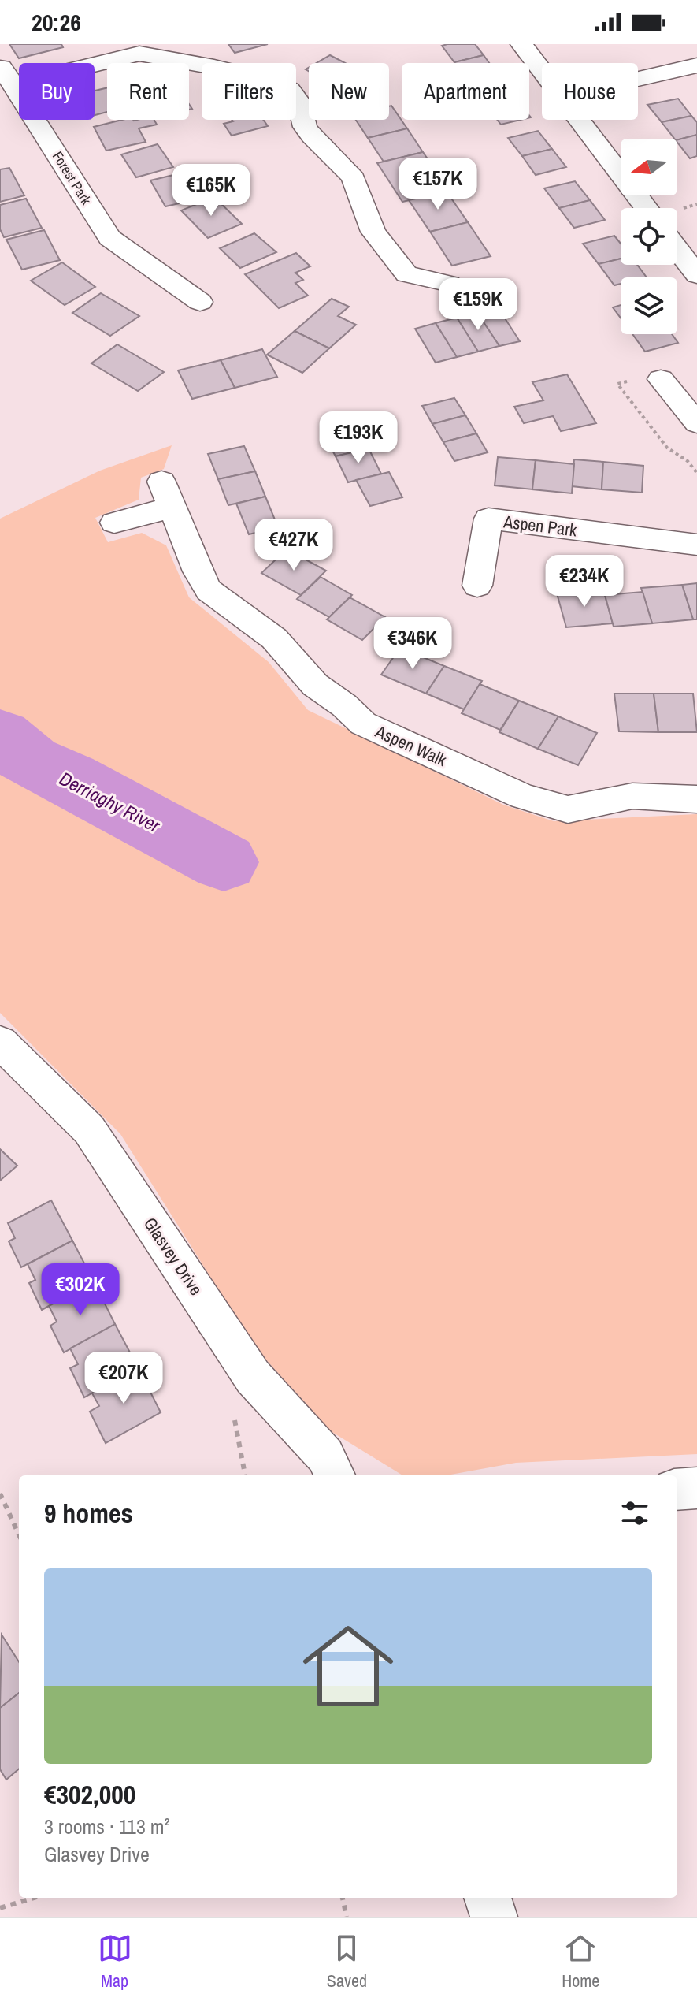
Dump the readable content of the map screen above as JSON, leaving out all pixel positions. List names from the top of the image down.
{
  "streets": {
    "street": [
      "Forest Park",
      "Aspen Park",
      "Aspen Walk",
      "Glasvey Drive"
    ]
  },
  "water": ["Derriaghy River"],
  "north": "left",
  "page": {
    "status": "20:26",
    "chip": [
      "Buy",
      "Rent",
      "Filters",
      "New",
      "Apartment",
      "House"
    ],
    "price": [
      "€157K",
      "€165K",
      "€159K",
      "€193K",
      "€427K",
      "€234K",
      "€346K",
      "€302K",
      "€207K"
    ],
    "heading": "9 homes",
    "list": [
      {
        "name": "€302,000",
        "note": "3 rooms · 113 m² · Glasvey Drive"
      }
    ],
    "tabs": ["Map", "Saved", "Home"]
  }
}
